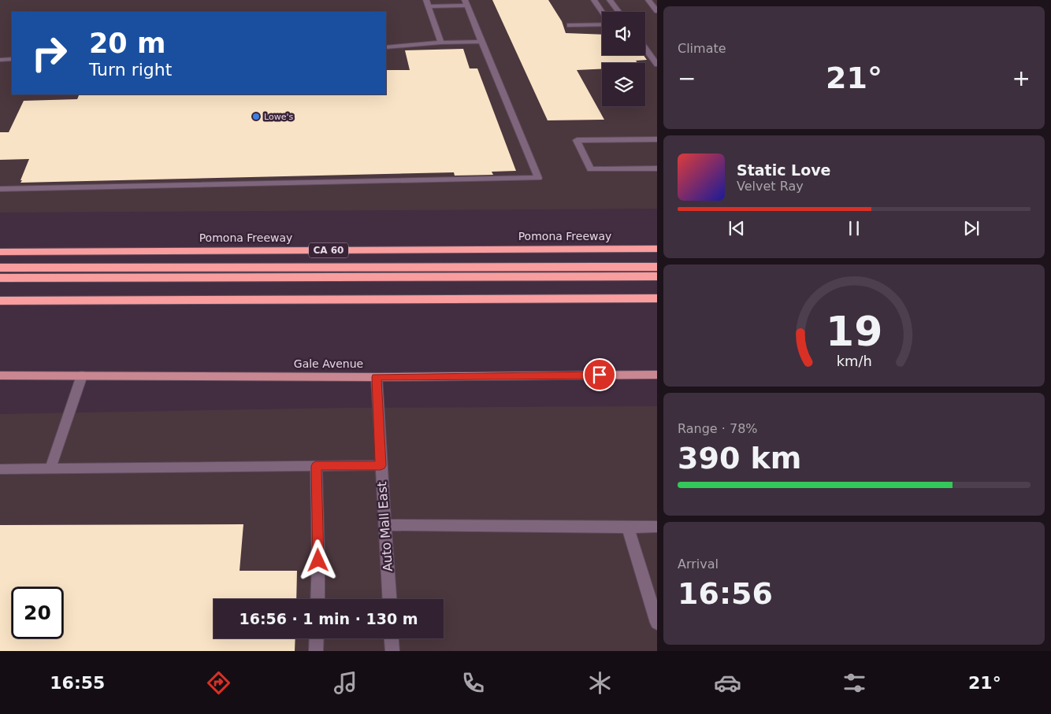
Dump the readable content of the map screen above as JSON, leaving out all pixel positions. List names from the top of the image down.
{
  "streets": {
    "highway": ["Pomona Freeway", "CA 60"],
    "main road": ["Gale Avenue"],
    "street": ["Auto Mall East"]
  },
  "crossings": [
    ["Gale Avenue", "Auto Mall East"]
  ],
  "places": ["Lowe's"],
  "page": {
    "tile": [
      "Climate",
      ["Range · 78%", "390 km"],
      ["Arrival", "16:56"]
    ],
    "turn": ["20 m", "Turn right"],
    "heat": ["−", "21°", "+"],
    "song": ["Static Love", "Velvet Ray"],
    "limit": "20",
    "trip": "16:56 · 1 min · 130 m",
    "tabs": ["16:55", "21°"],
    "gauge": ["19", "km/h"]
  }
}
